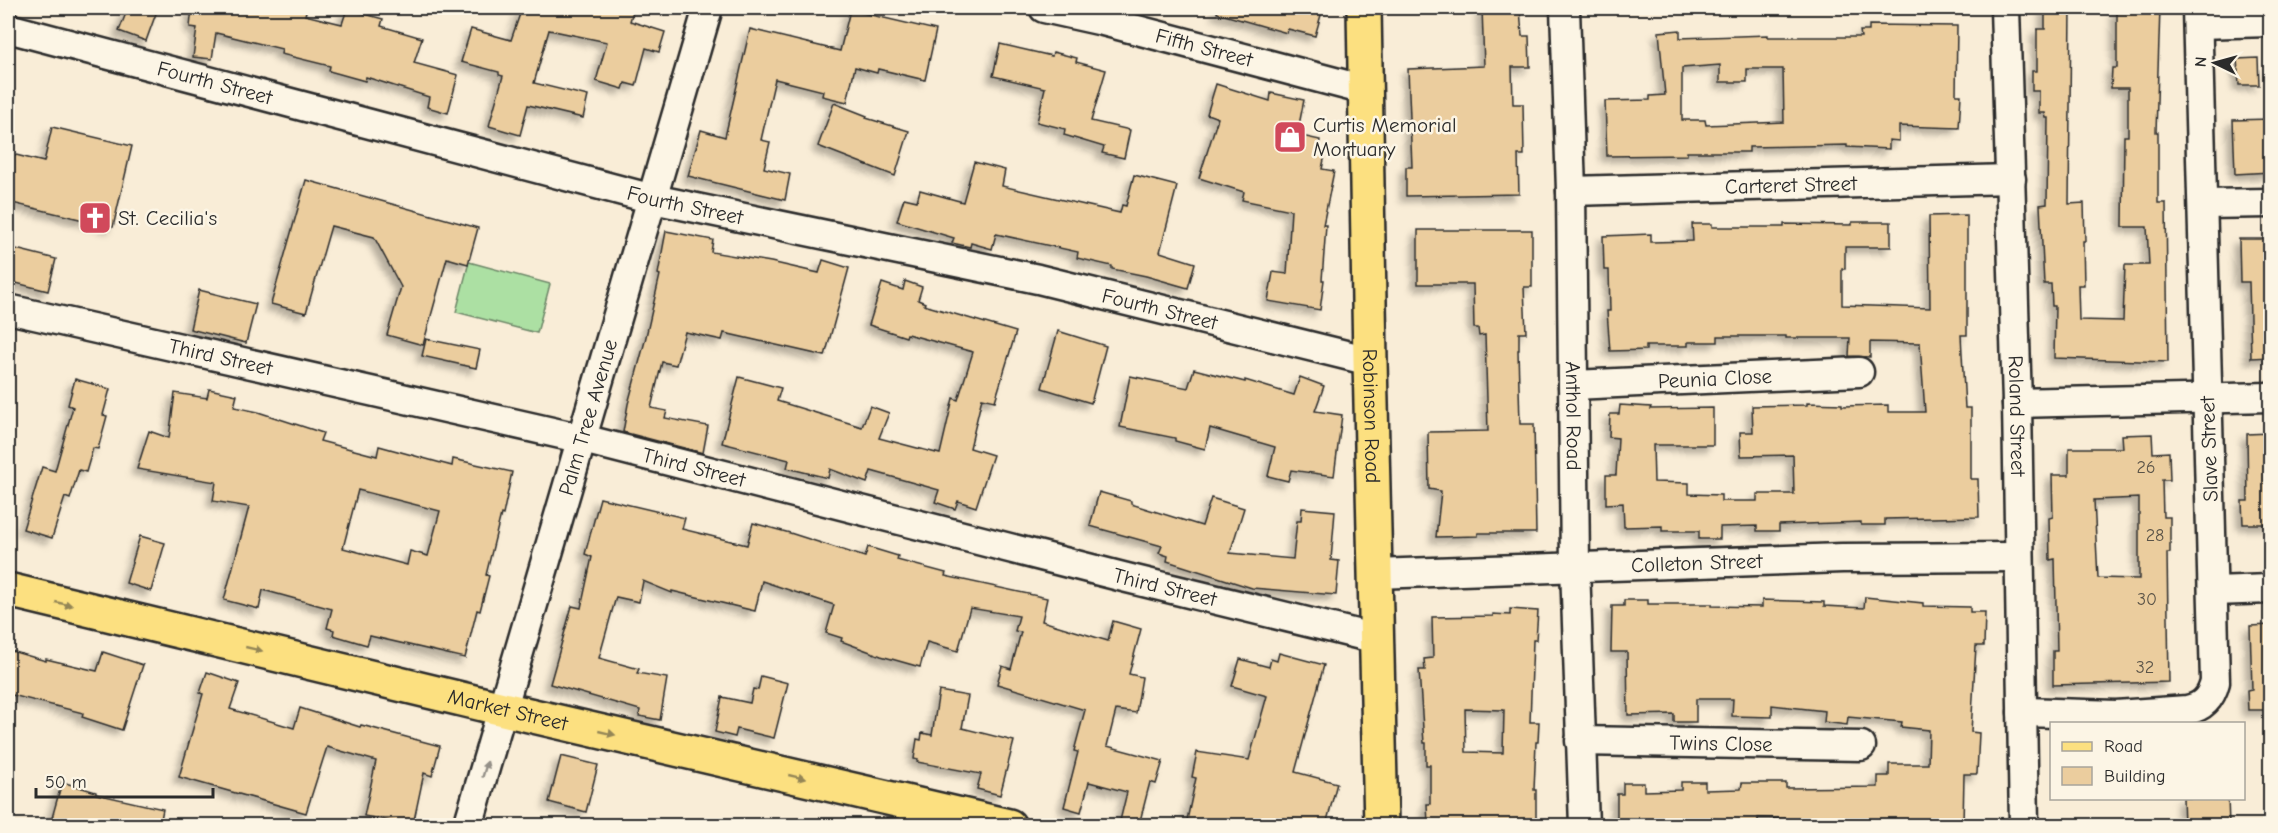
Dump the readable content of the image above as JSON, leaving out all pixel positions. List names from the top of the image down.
{
  "streets": {
    "main road": ["Robinson Road", "Market Street"],
    "street": [
      "Fifth Street",
      "Fourth Street",
      "Carteret Street",
      "Third Street",
      "Peunia Close",
      "Roland Street",
      "Palm Tree Avenue",
      "Anthol Road",
      "Slave Street",
      "Colleton Street",
      "Twins Close"
    ]
  },
  "crossings": [
    ["Fifth Street", "Robinson Road"],
    ["Fourth Street", "Palm Tree Avenue"],
    ["Fourth Street", "Robinson Road"],
    ["Carteret Street", "Roland Street"],
    ["Carteret Street", "Anthol Road"],
    ["Third Street", "Palm Tree Avenue"],
    ["Third Street", "Robinson Road"],
    ["Peunia Close", "Anthol Road"],
    ["Roland Street", "Slave Street"],
    ["Roland Street", "Colleton Street"],
    ["Palm Tree Avenue", "Market Street"],
    ["Robinson Road", "Colleton Street"],
    ["Anthol Road", "Colleton Street"],
    ["Anthol Road", "Twins Close"]
  ],
  "one_way": ["Market Street"],
  "places": {
    "shop": ["Curtis Memorial Mortuary"],
    "church": ["St. Cecilia's"]
  },
  "house_numbers": [
    "26",
    "28",
    "30",
    "32"
  ],
  "legend": ["Road", "Building"],
  "scale_bar": "50 m",
  "north": "left"
}
